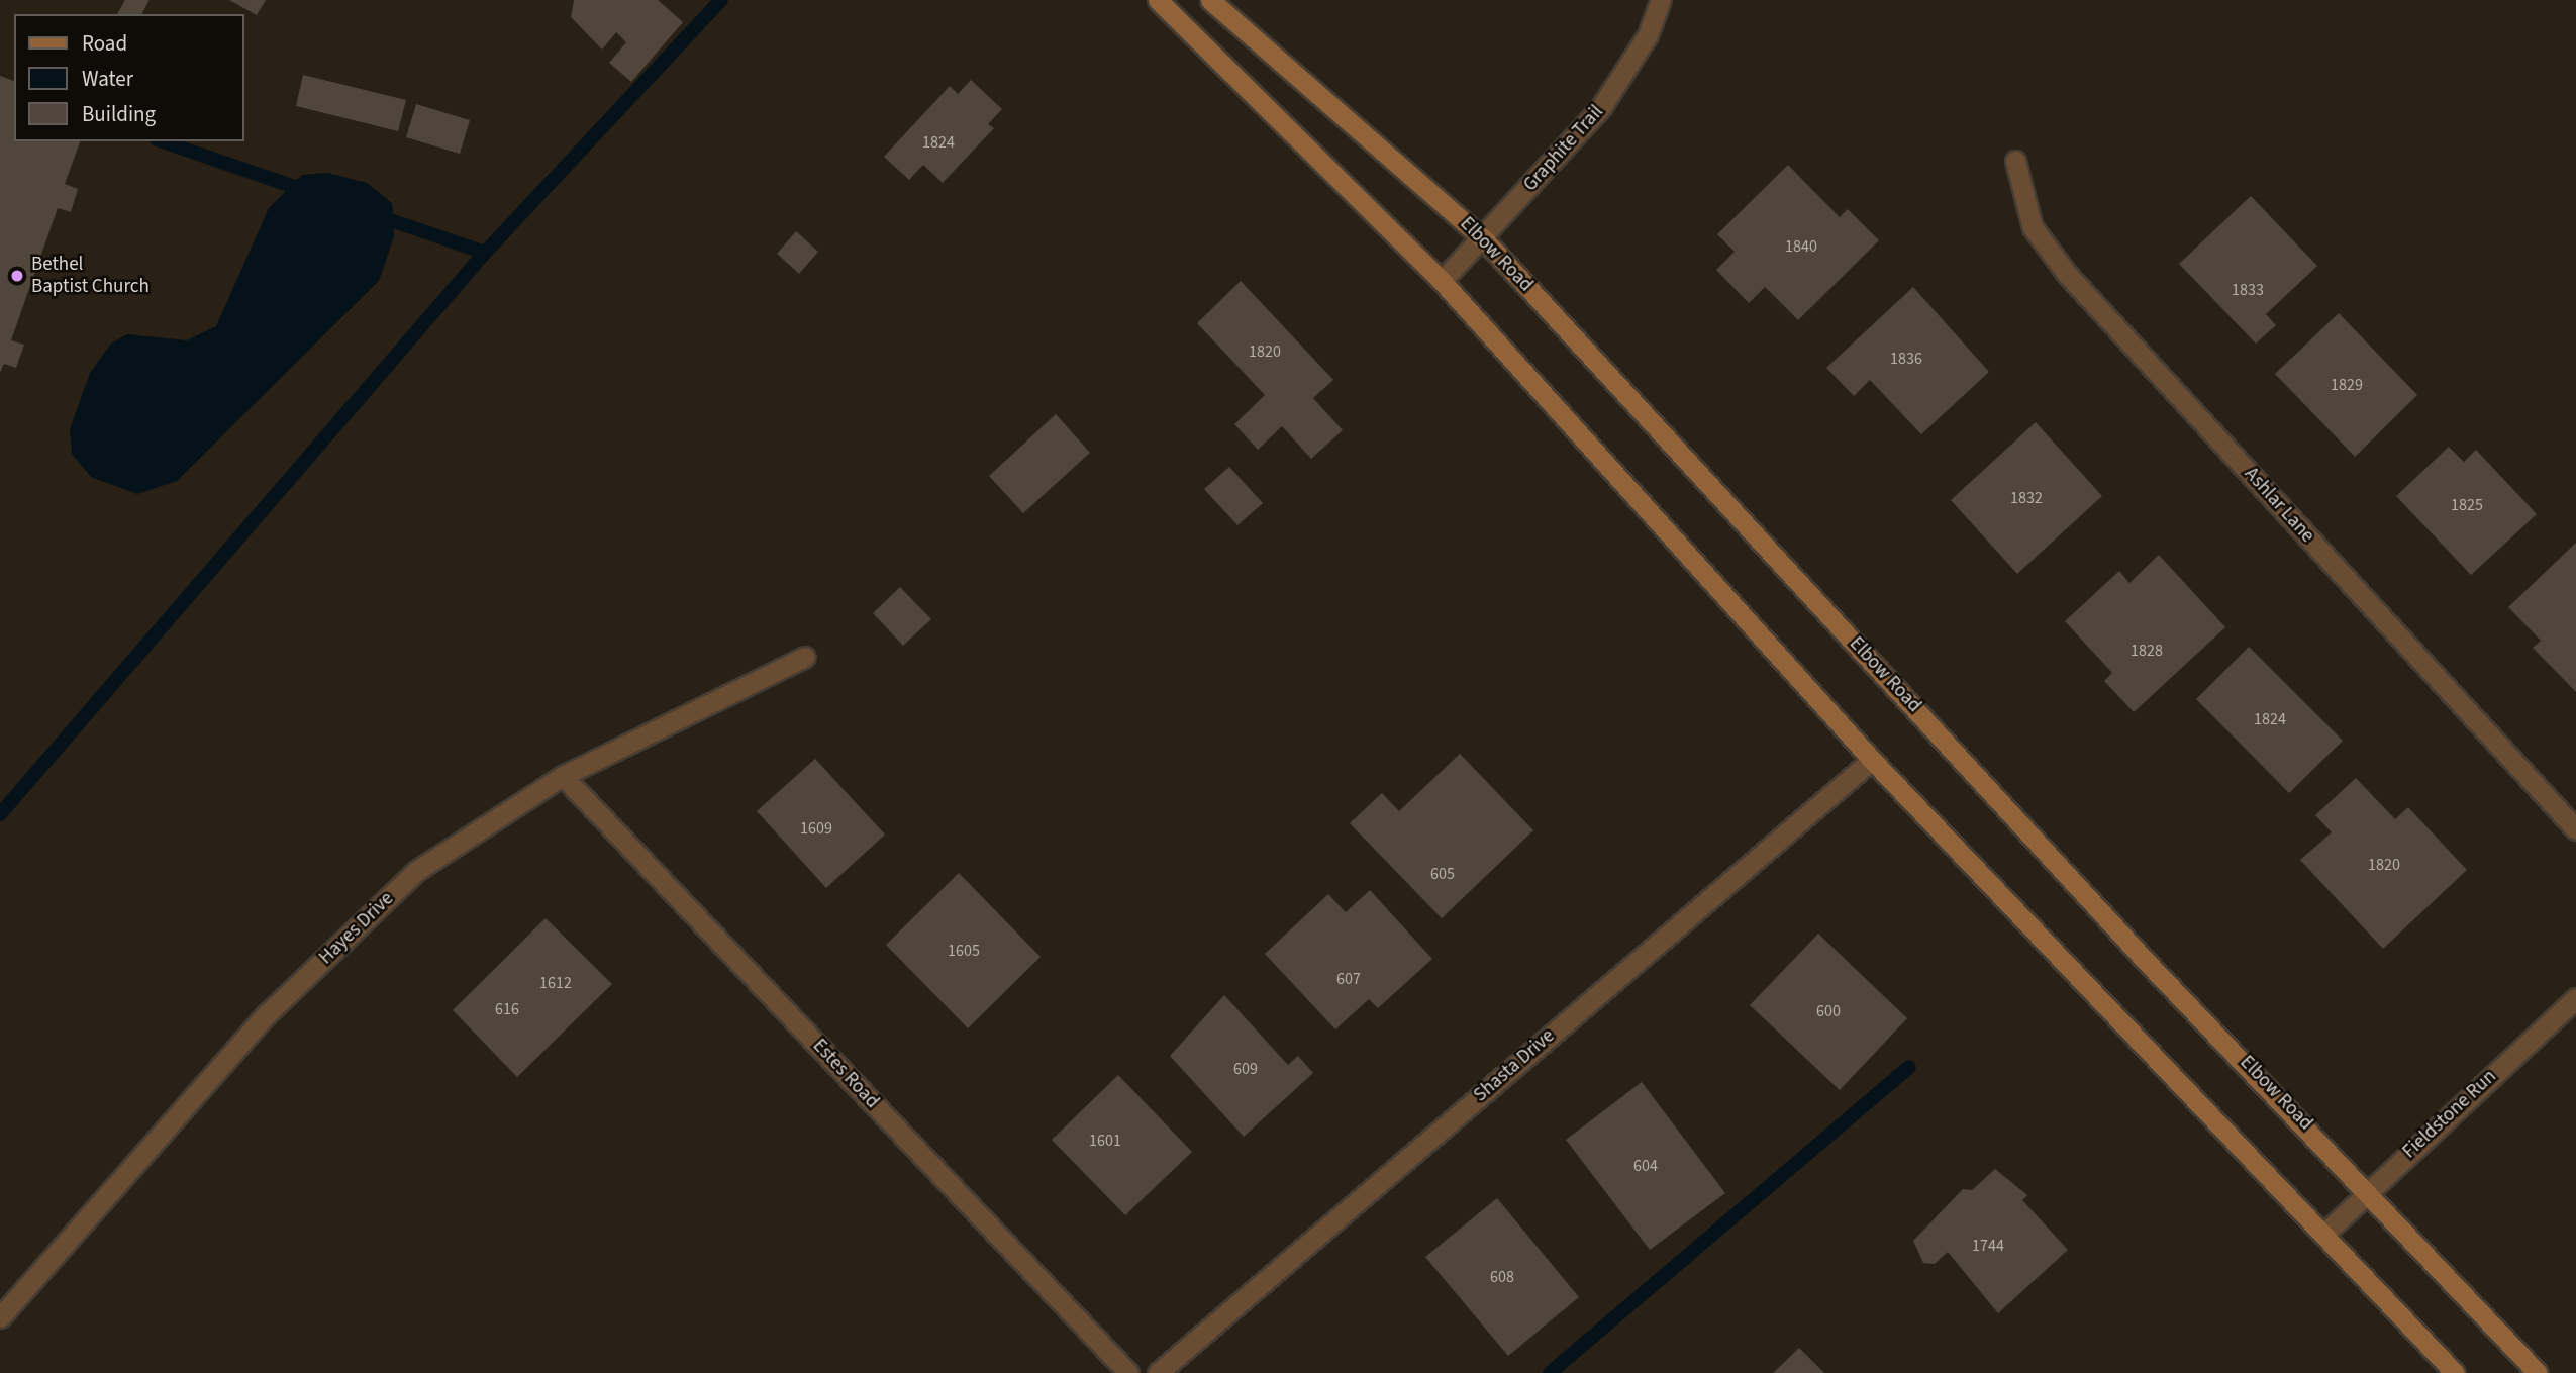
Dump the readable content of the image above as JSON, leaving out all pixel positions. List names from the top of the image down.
{
  "streets": {
    "main road": ["Elbow Road"],
    "street": [
      "Graphite Trail",
      "Ashlar Lane",
      "Hayes Drive",
      "Shasta Drive",
      "Estes Road",
      "Fieldstone Run"
    ]
  },
  "crossings": [
    ["Graphite Trail", "Elbow Road"],
    ["Elbow Road", "Fieldstone Run"],
    ["Hayes Drive", "Estes Road"]
  ],
  "places": ["Bethel Baptist Church"],
  "house_numbers": [
    "1824",
    "1840",
    "1833",
    "1820",
    "1836",
    "1829",
    "1832",
    "1825",
    "1828",
    "1824",
    "1609",
    "1820",
    "605",
    "1605",
    "607",
    "1612",
    "616",
    "600",
    "609",
    "1601",
    "604",
    "1744",
    "608"
  ],
  "legend": ["Road", "Water", "Building"]
}
